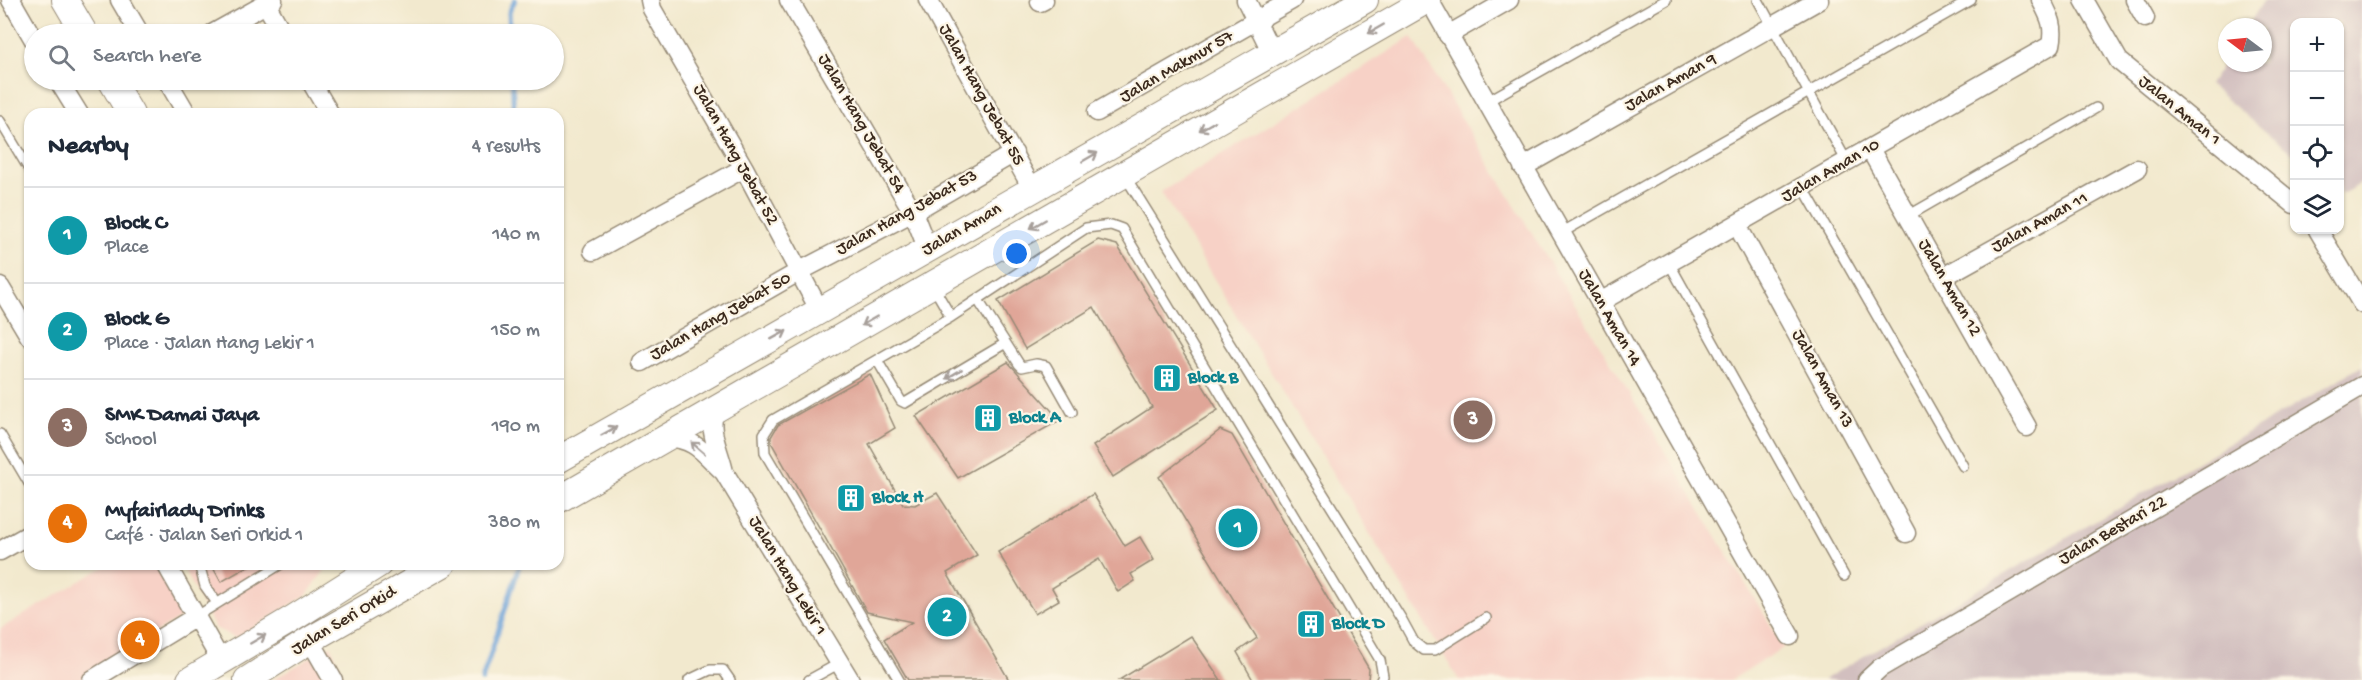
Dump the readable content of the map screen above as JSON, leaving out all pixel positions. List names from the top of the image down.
{
  "streets": {
    "main road": ["Jalan Aman", "Jalan Seri Orkid"],
    "street": [
      "Jalan Makmur 57",
      "Jalan Aman 9",
      "Jalan Hang Jebat 55",
      "Jalan Aman 1",
      "Jalan Hang Jebat 54",
      "Jalan Hang Jebat 52",
      "Jalan Aman 10",
      "Jalan Hang Jebat 53",
      "Jalan Aman 11",
      "Jalan Aman 12",
      "Jalan Hang Jebat 50",
      "Jalan Aman 14",
      "Jalan Aman 13",
      "Jalan Bestari 22",
      "Jalan Hang Lekir 1"
    ]
  },
  "crossings": [
    ["Jalan Aman 9", "Jalan Aman 14"],
    ["Jalan Hang Jebat 55", "Jalan Hang Jebat 53"],
    ["Jalan Hang Jebat 55", "Jalan Aman"],
    ["Jalan Hang Jebat 54", "Jalan Hang Jebat 53"],
    ["Jalan Hang Jebat 54", "Jalan Aman"],
    ["Jalan Hang Jebat 52", "Jalan Hang Jebat 53"],
    ["Jalan Hang Jebat 52", "Jalan Aman"],
    ["Jalan Hang Jebat 52", "Jalan Hang Jebat 50"],
    ["Jalan Aman 10", "Jalan Aman 12"],
    ["Jalan Aman 10", "Jalan Aman 14"],
    ["Jalan Aman 10", "Jalan Aman 13"],
    ["Jalan Hang Jebat 53", "Jalan Hang Jebat 50"],
    ["Jalan Aman 11", "Jalan Aman 12"],
    ["Jalan Aman", "Jalan Aman 14"],
    ["Jalan Aman", "Jalan Hang Lekir 1"]
  ],
  "places": {
    "building": [
      "Block B",
      "Block A",
      "Block H",
      "Block D"
    ]
  },
  "north": "left",
  "page": {
    "map_buttons": ["+", "−"],
    "search": "Search here",
    "heading": ["Nearby", "4 results"],
    "list": [
      {
        "mark": "1",
        "name": "Block C",
        "note": "Place",
        "value": "140 m"
      },
      {
        "mark": "2",
        "name": "Block G",
        "note": "Place · Jalan Hang Lekir 1",
        "value": "150 m"
      },
      {
        "mark": "3",
        "name": "SMK Damai Jaya",
        "note": "School",
        "value": "190 m"
      },
      {
        "mark": "4",
        "name": "Myfairlady Drinks",
        "note": "Café · Jalan Seri Orkid 1",
        "value": "380 m"
      }
    ],
    "pins": [
      "3",
      "1",
      "2",
      "4"
    ]
  }
}
